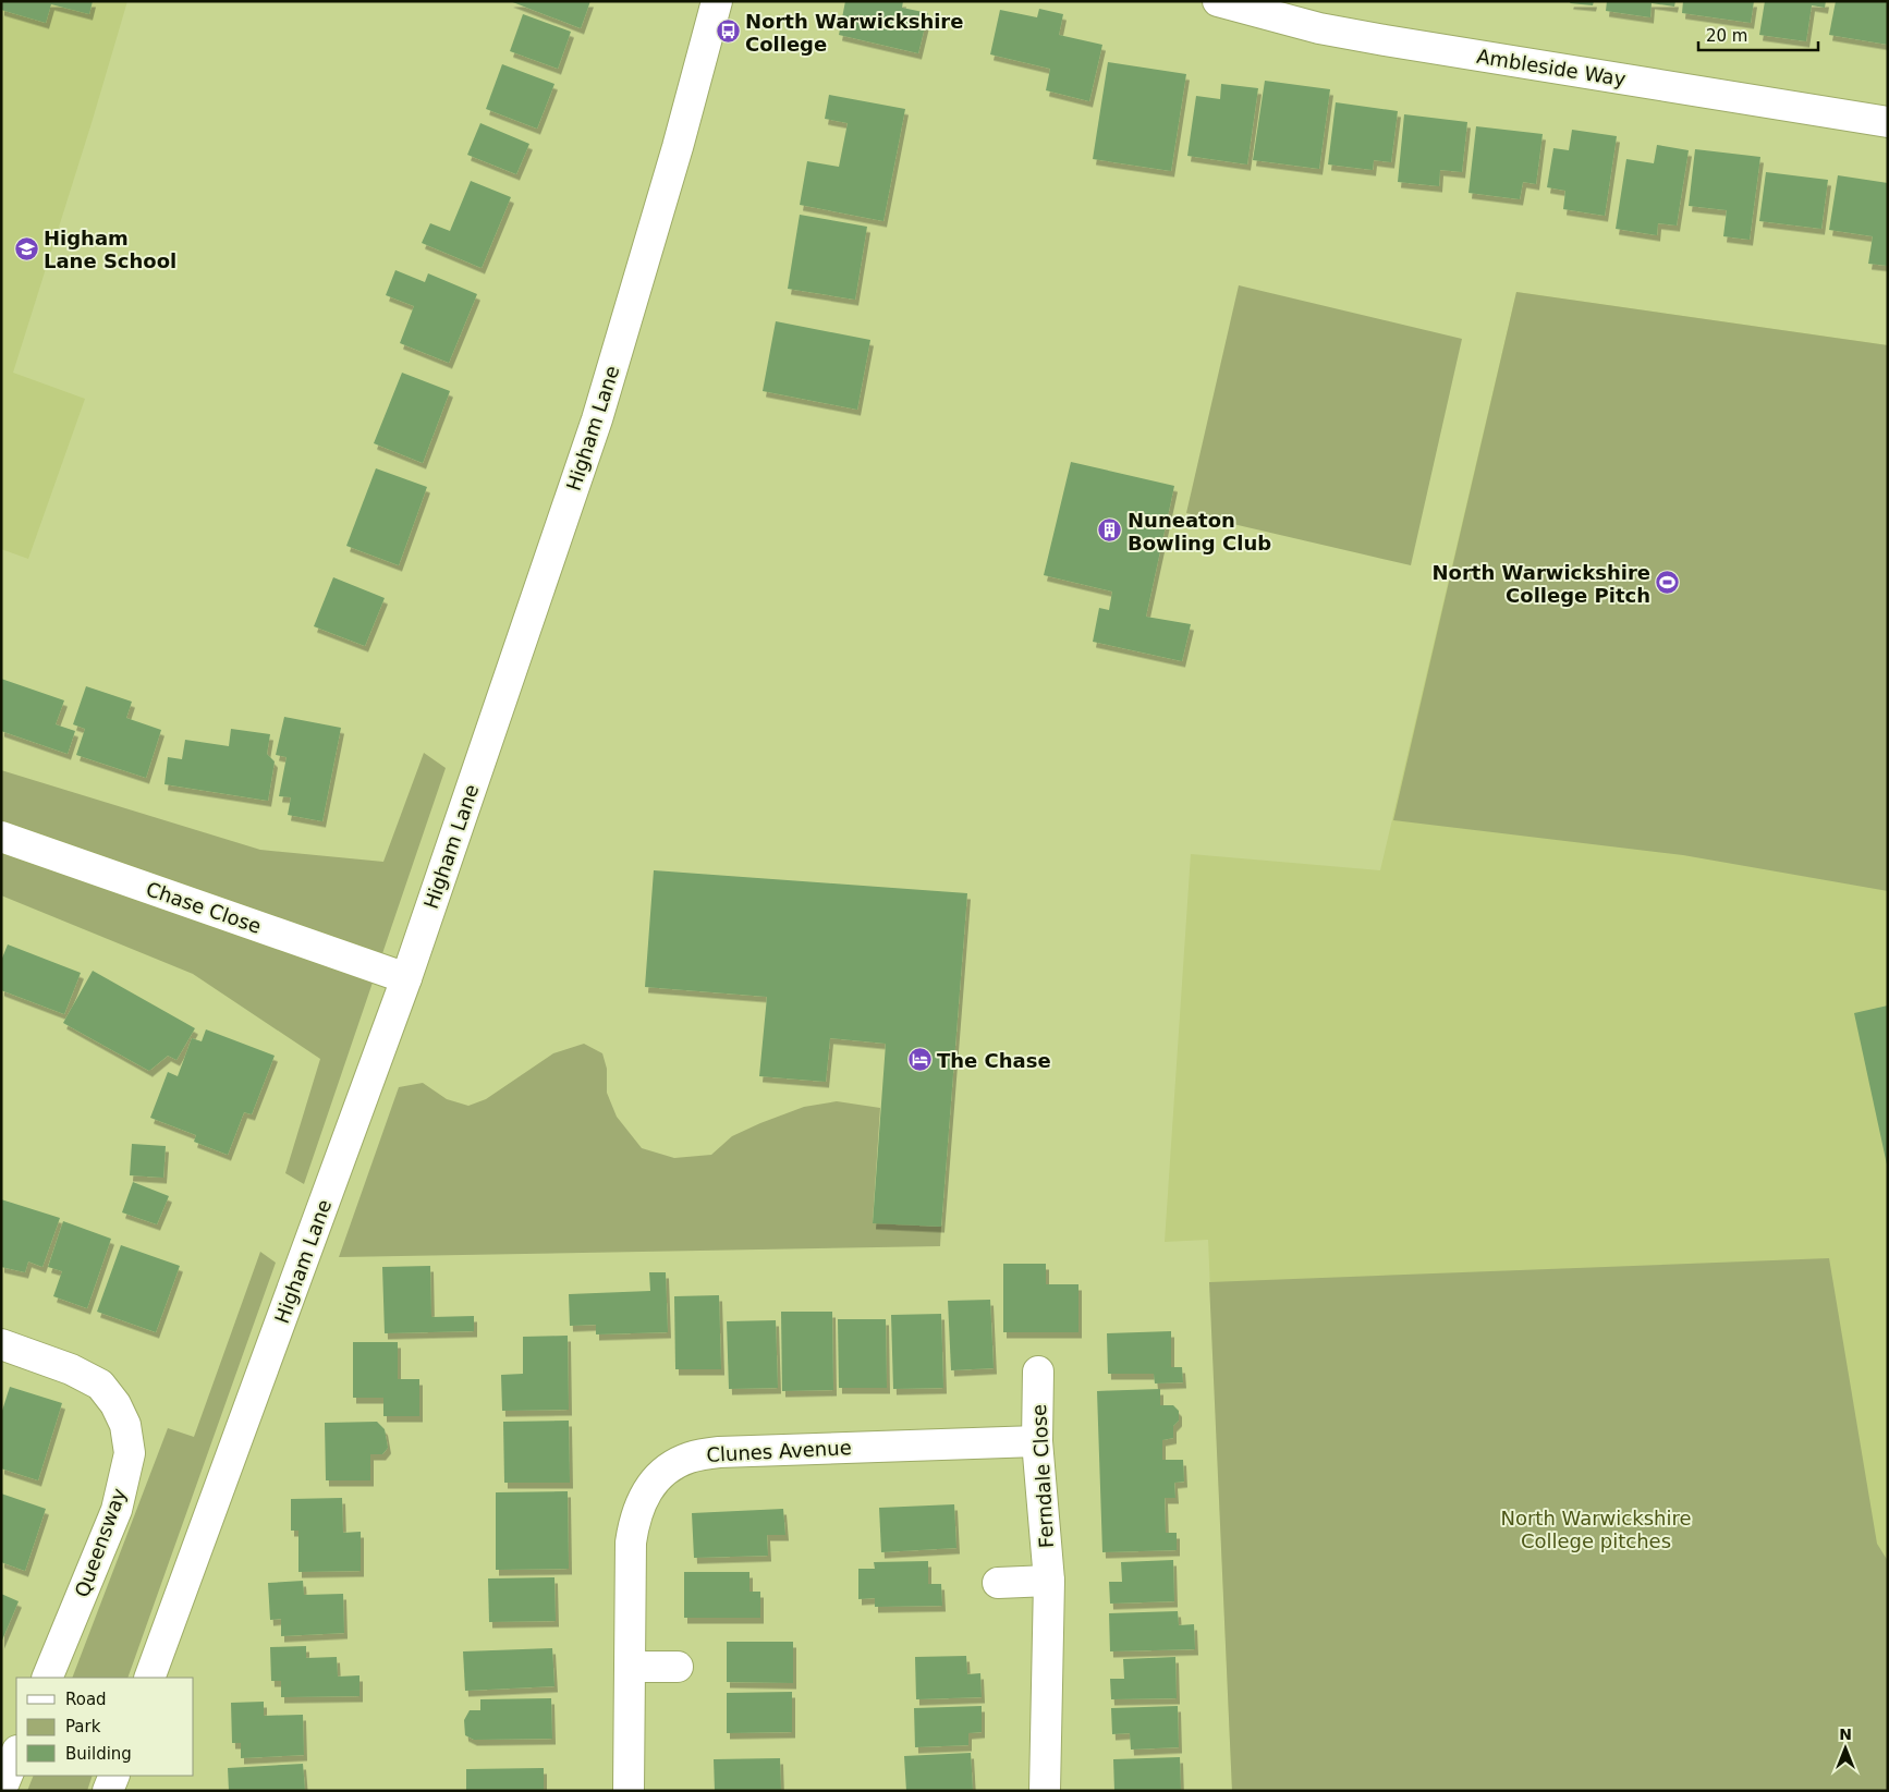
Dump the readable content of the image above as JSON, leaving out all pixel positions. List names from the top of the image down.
{
  "streets": {
    "street": [
      "Ambleside Way",
      "Higham Lane",
      "Chase Close",
      "Clunes Avenue",
      "Ferndale Close",
      "Queensway"
    ]
  },
  "crossings": [
    ["Higham Lane", "Chase Close"],
    ["Clunes Avenue", "Ferndale Close"]
  ],
  "parks": ["North Warwickshire College pitches"],
  "places": {
    "bus stop": ["North Warwickshire College"],
    "school or university": ["Higham Lane School"],
    "building": ["Nuneaton Bowling Club"],
    "sports": ["North Warwickshire College Pitch"],
    "hotel": ["The Chase"]
  },
  "legend": ["Road", "Park", "Building"],
  "scale_bar": "20 m",
  "north": "top"
}
